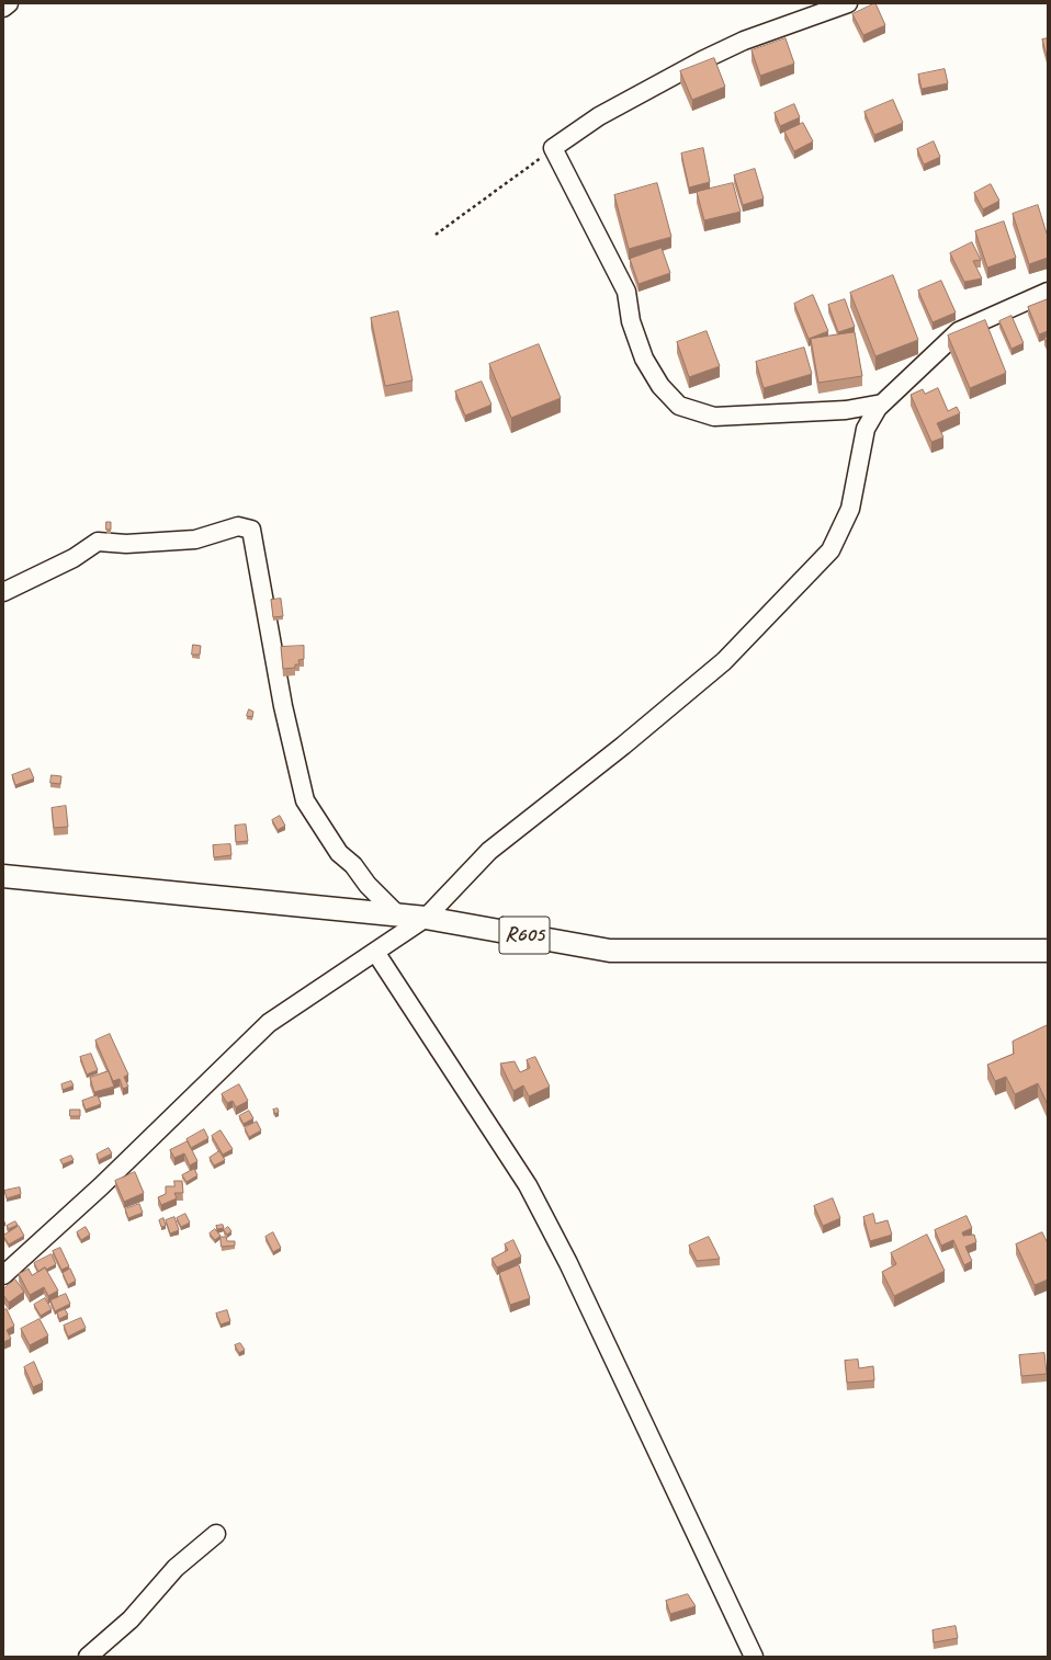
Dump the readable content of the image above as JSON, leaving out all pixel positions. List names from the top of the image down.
{
  "streets": {
    "main road": ["R605"]
  }
}
